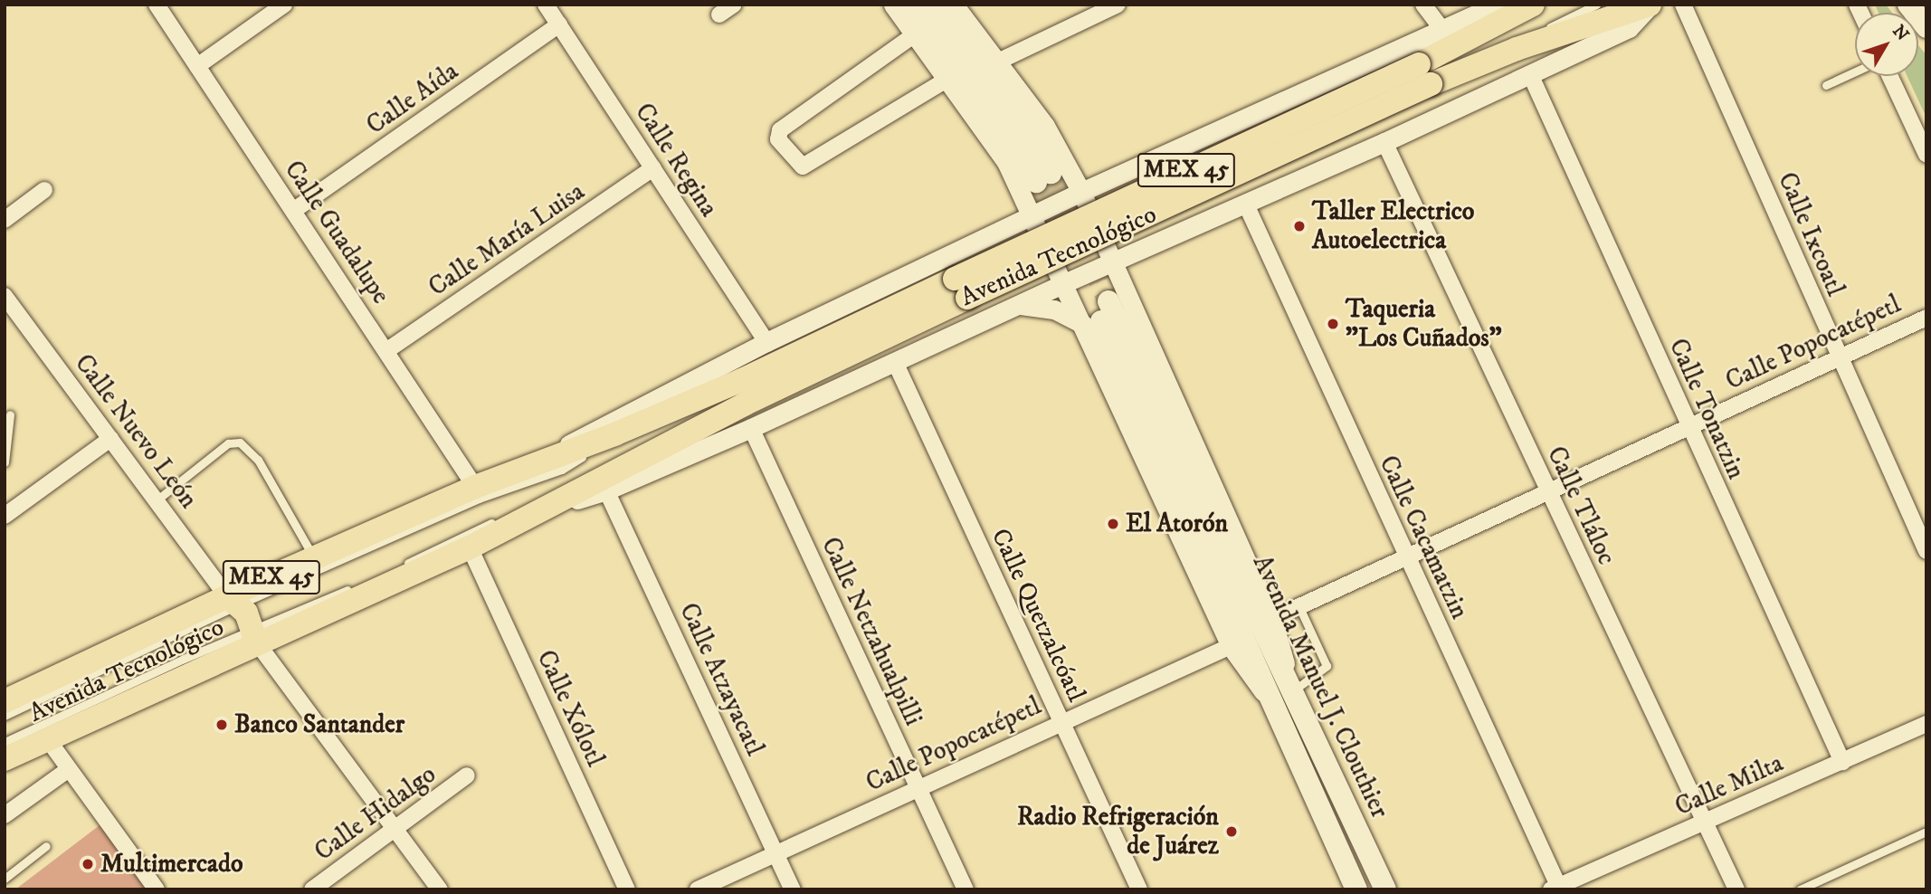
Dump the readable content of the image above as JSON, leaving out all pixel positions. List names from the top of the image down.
{
  "streets": {
    "main road": ["MEX 45", "Avenida Tecnológico", "Avenida Manuel J. Clouthier"],
    "street": [
      "Calle Aída",
      "Calle Regina",
      "Calle Guadalupe",
      "Calle Ixcoatl",
      "Calle María Luisa",
      "Calle Popocatépetl",
      "Calle Tonatzin",
      "Calle Nuevo León",
      "Calle Tláloc",
      "Calle Cacamatzin",
      "Calle Quetzalcóatl",
      "Calle Netzahualpilli",
      "Calle Atzayacatl",
      "Calle Xólotl",
      "Calle Milta",
      "Calle Hidalgo"
    ]
  },
  "crossings": [
    ["Calle Aída", "Calle Regina"],
    ["Calle Aída", "Calle Guadalupe"],
    ["Calle Regina", "Calle María Luisa"],
    ["Calle Regina", "Avenida Tecnológico"],
    ["Calle Guadalupe", "Calle María Luisa"],
    ["Calle Guadalupe", "Avenida Tecnológico"],
    ["Calle Ixcoatl", "Calle Popocatépetl"],
    ["Avenida Tecnológico", "Calle Tonatzin"],
    ["Avenida Tecnológico", "Calle Nuevo León"],
    ["Avenida Tecnológico", "Calle Tláloc"],
    ["Avenida Tecnológico", "Calle Cacamatzin"],
    ["Avenida Tecnológico", "Calle Quetzalcóatl"],
    ["Avenida Tecnológico", "Calle Netzahualpilli"],
    ["Avenida Tecnológico", "Calle Atzayacatl"],
    ["Avenida Tecnológico", "Calle Xólotl"],
    ["Calle Popocatépetl", "Calle Tonatzin"],
    ["Calle Popocatépetl", "Calle Tláloc"],
    ["Calle Popocatépetl", "Calle Cacamatzin"],
    ["Calle Popocatépetl", "Calle Quetzalcóatl"],
    ["Calle Popocatépetl", "Calle Netzahualpilli"],
    ["Calle Popocatépetl", "Calle Atzayacatl"],
    ["Calle Tonatzin", "Calle Milta"],
    ["Calle Tláloc", "Calle Milta"],
    ["Calle Cacamatzin", "Calle Milta"]
  ],
  "places": [
    "Taller Electrico Autoelectrica",
    "Taqueria \"Los Cuñados\"",
    "El Atorón",
    "Banco Santander",
    "Radio Refrigeración de Juárez",
    "Multimercado"
  ],
  "north": "top right"
}
